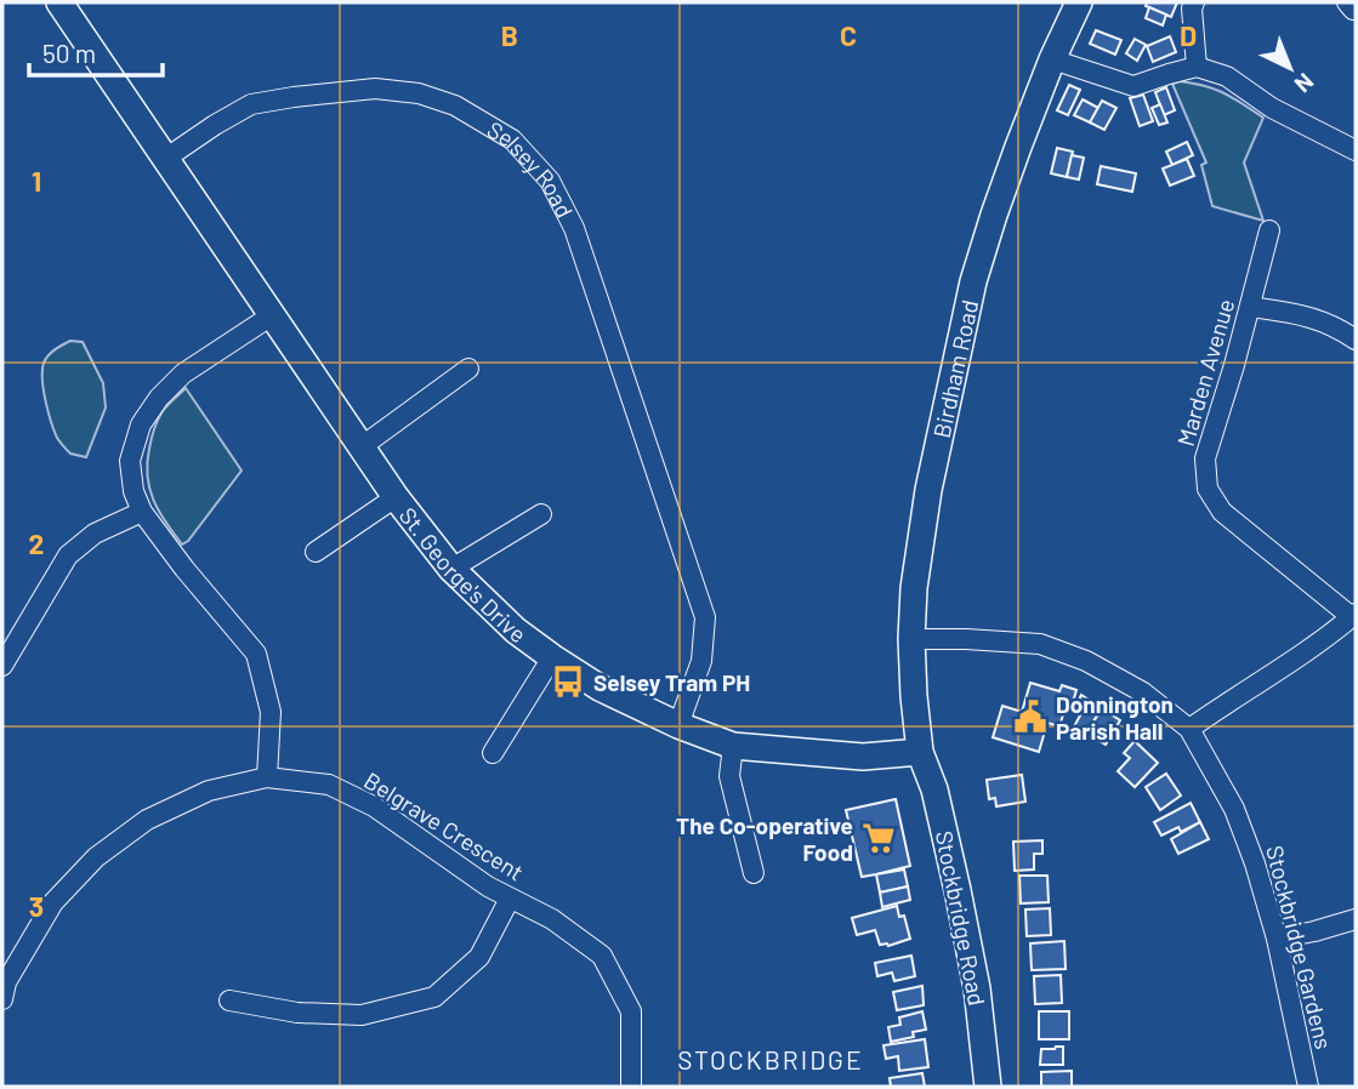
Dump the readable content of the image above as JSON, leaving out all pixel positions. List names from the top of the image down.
{
  "streets": {
    "main road": ["Birdham Road", "St. George's Drive", "Stockbridge Road"],
    "street": [
      "Selsey Road",
      "Marden Avenue",
      "Belgrave Crescent",
      "Stockbridge Gardens"
    ]
  },
  "crossings": [
    ["Selsey Road", "St. George's Drive"],
    ["Birdham Road", "St. George's Drive"],
    ["Birdham Road", "Stockbridge Road"],
    ["Birdham Road", "Stockbridge Gardens"],
    ["St. George's Drive", "Stockbridge Road"]
  ],
  "districts": ["STOCKBRIDGE"],
  "places": {
    "bus stop": ["Selsey Tram PH"],
    "public building": ["Donnington Parish Hall"],
    "supermarket": ["The Co-operative Food"]
  },
  "scale_bar": "50 m",
  "north": "bottom right",
  "grid": {
    "columns": ["B", "C", "D"],
    "rows": ["1", "2", "3"]
  }
}
